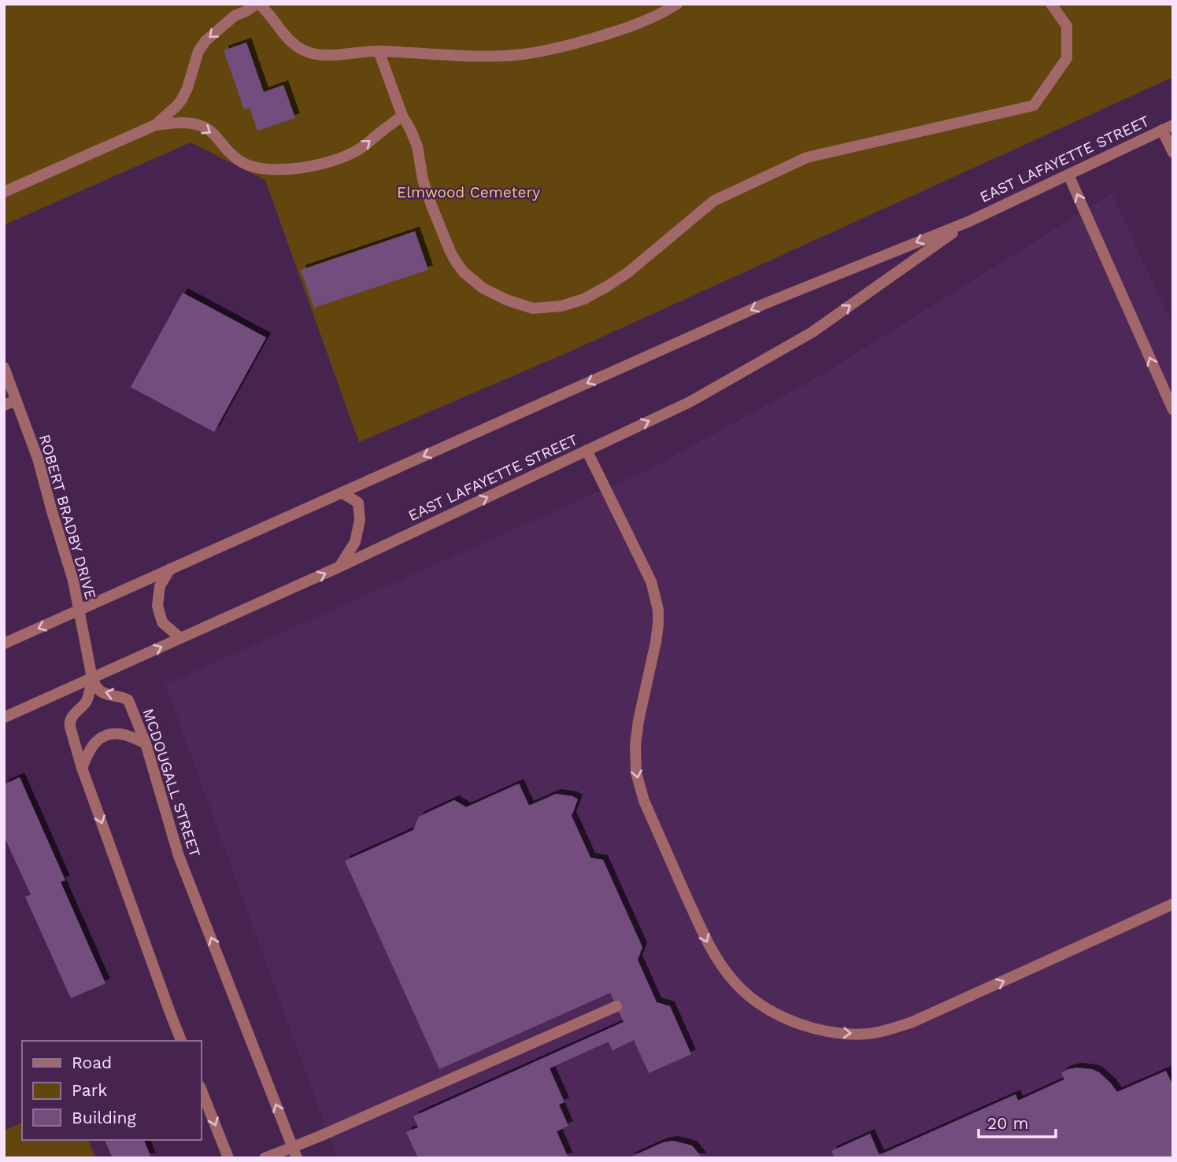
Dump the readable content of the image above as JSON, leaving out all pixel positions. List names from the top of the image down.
{
  "streets": {
    "street": ["EAST LAFAYETTE STREET", "ROBERT BRADBY DRIVE", "MCDOUGALL STREET"]
  },
  "crossings": [
    ["EAST LAFAYETTE STREET", "ROBERT BRADBY DRIVE"],
    ["EAST LAFAYETTE STREET", "MCDOUGALL STREET"],
    ["ROBERT BRADBY DRIVE", "MCDOUGALL STREET"]
  ],
  "parks": ["Elmwood Cemetery"],
  "legend": ["Road", "Park", "Building"],
  "scale_bar": "20 m"
}
